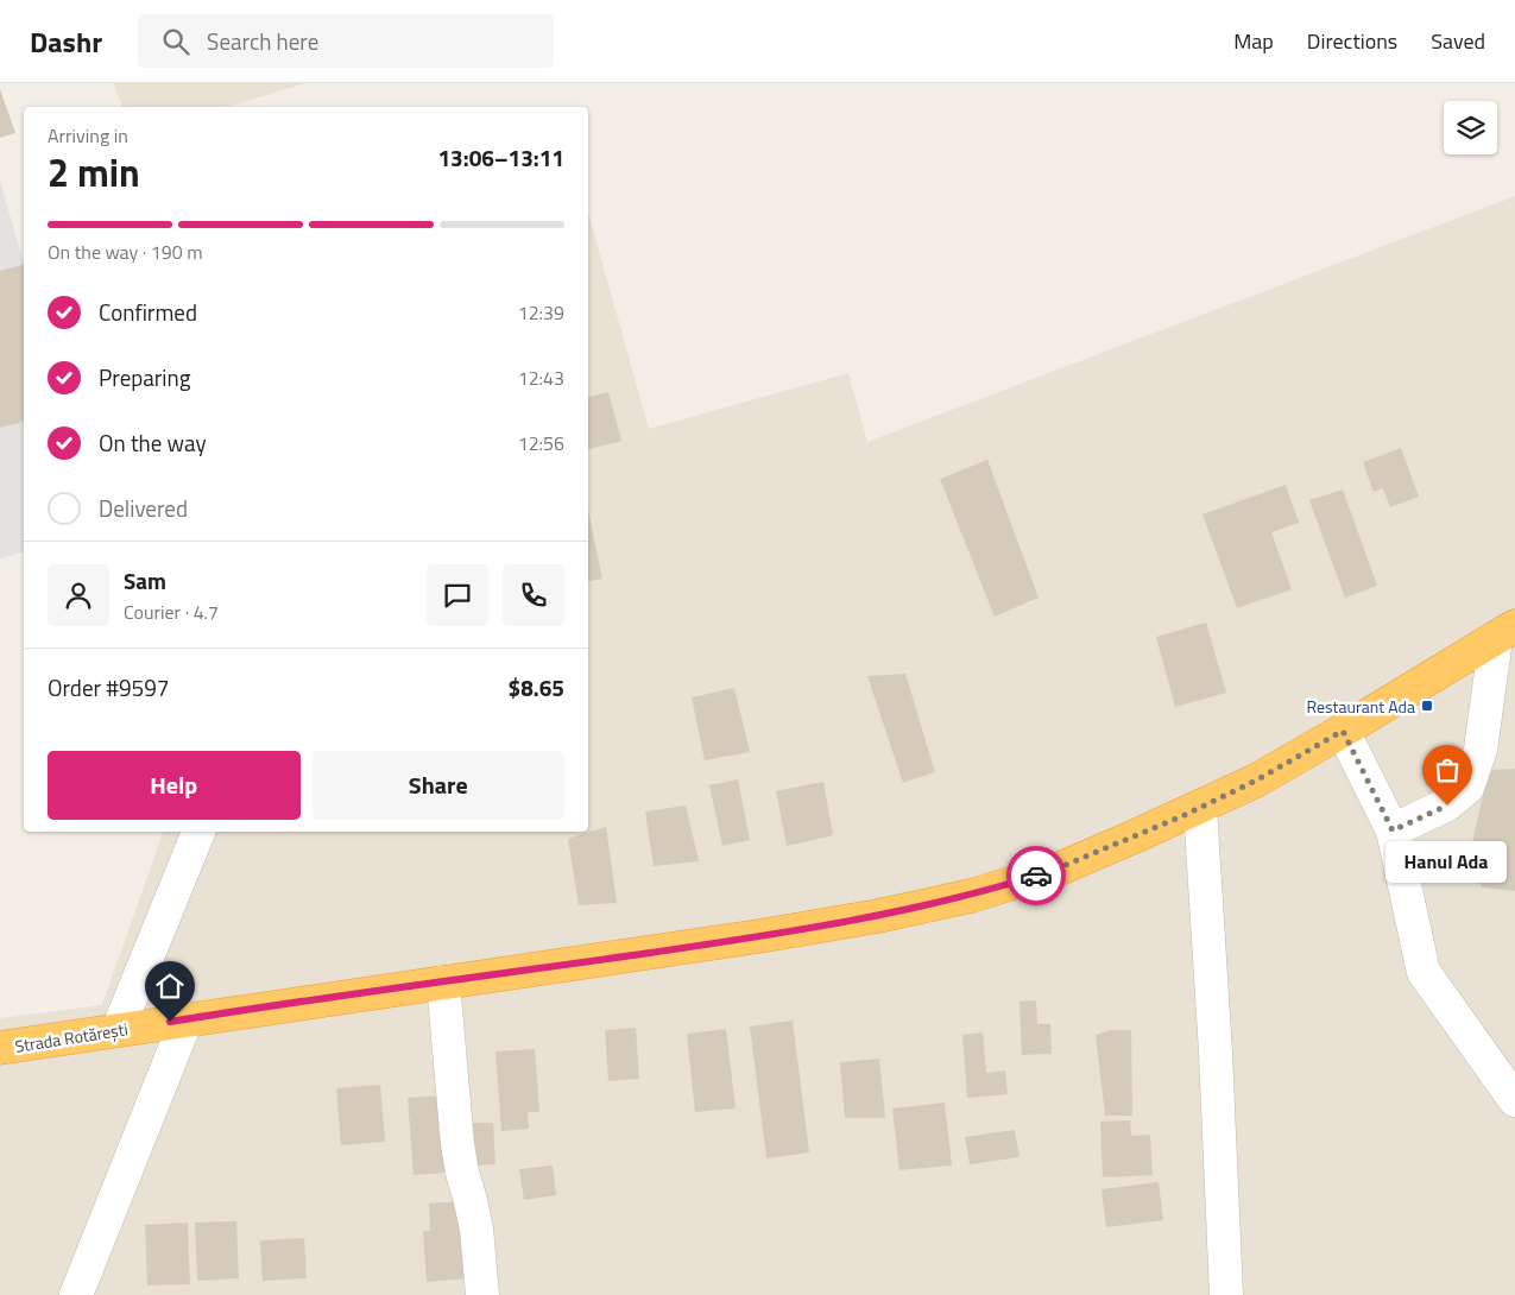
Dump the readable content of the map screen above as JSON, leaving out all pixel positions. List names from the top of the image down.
{
  "streets": {
    "highway": ["Strada Rotărești"]
  },
  "places": {
    "transit": ["Restaurant Ada"],
    "other": ["Hanul Ada"]
  },
  "page": {
    "header": "Dashr",
    "search": "Search here",
    "nav": ["Map", "Directions", "Saved"],
    "heading": ["2 min", "Arriving in", "13:06–13:11"],
    "panel": [
      "Sam",
      "Courier · 4.7",
      "Order #9597",
      "$8.65"
    ],
    "bar": "On the way · 190 m",
    "list": [
      ["Confirmed", "12:39"],
      ["Preparing", "12:43"],
      ["On the way", "12:56"],
      "Delivered"
    ],
    "buttons": ["Help", "Share"],
    "bubble": "Hanul Ada"
  }
}
